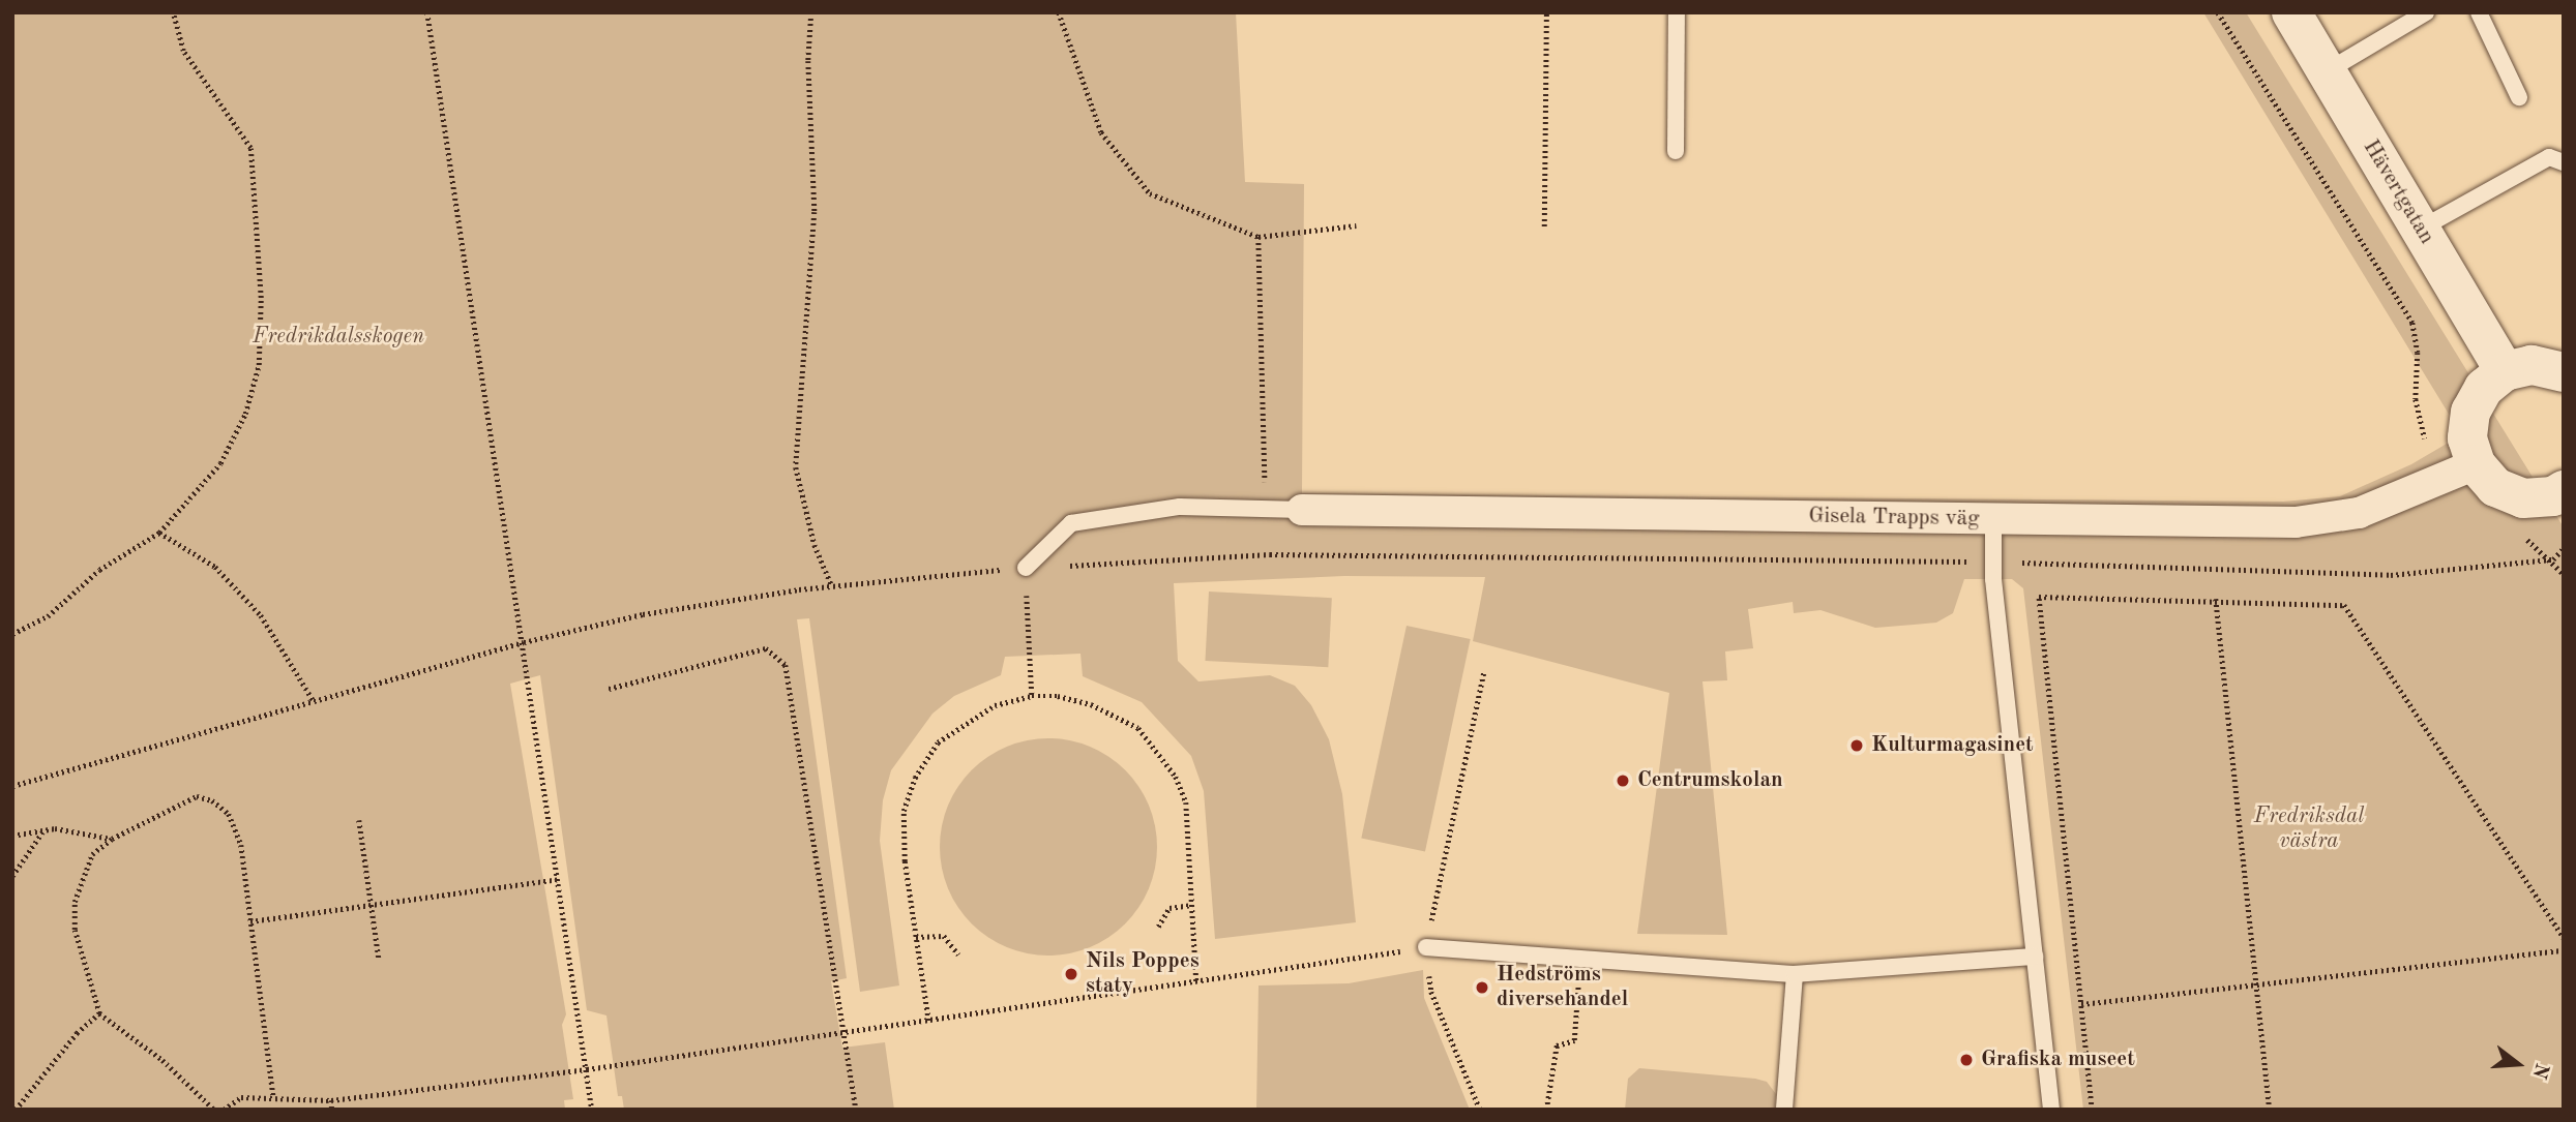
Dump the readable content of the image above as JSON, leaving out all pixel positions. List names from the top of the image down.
{
  "streets": {
    "street": ["Hävertgatan", "Gisela Trapps väg"]
  },
  "parks": ["Fredrikdalsskogen", "Fredriksdal västra"],
  "places": [
    "Kulturmagasinet",
    "Centrumskolan",
    "Nils Poppes staty",
    "Hedströms diversehandel",
    "Grafiska museet"
  ],
  "north": "right"
}
